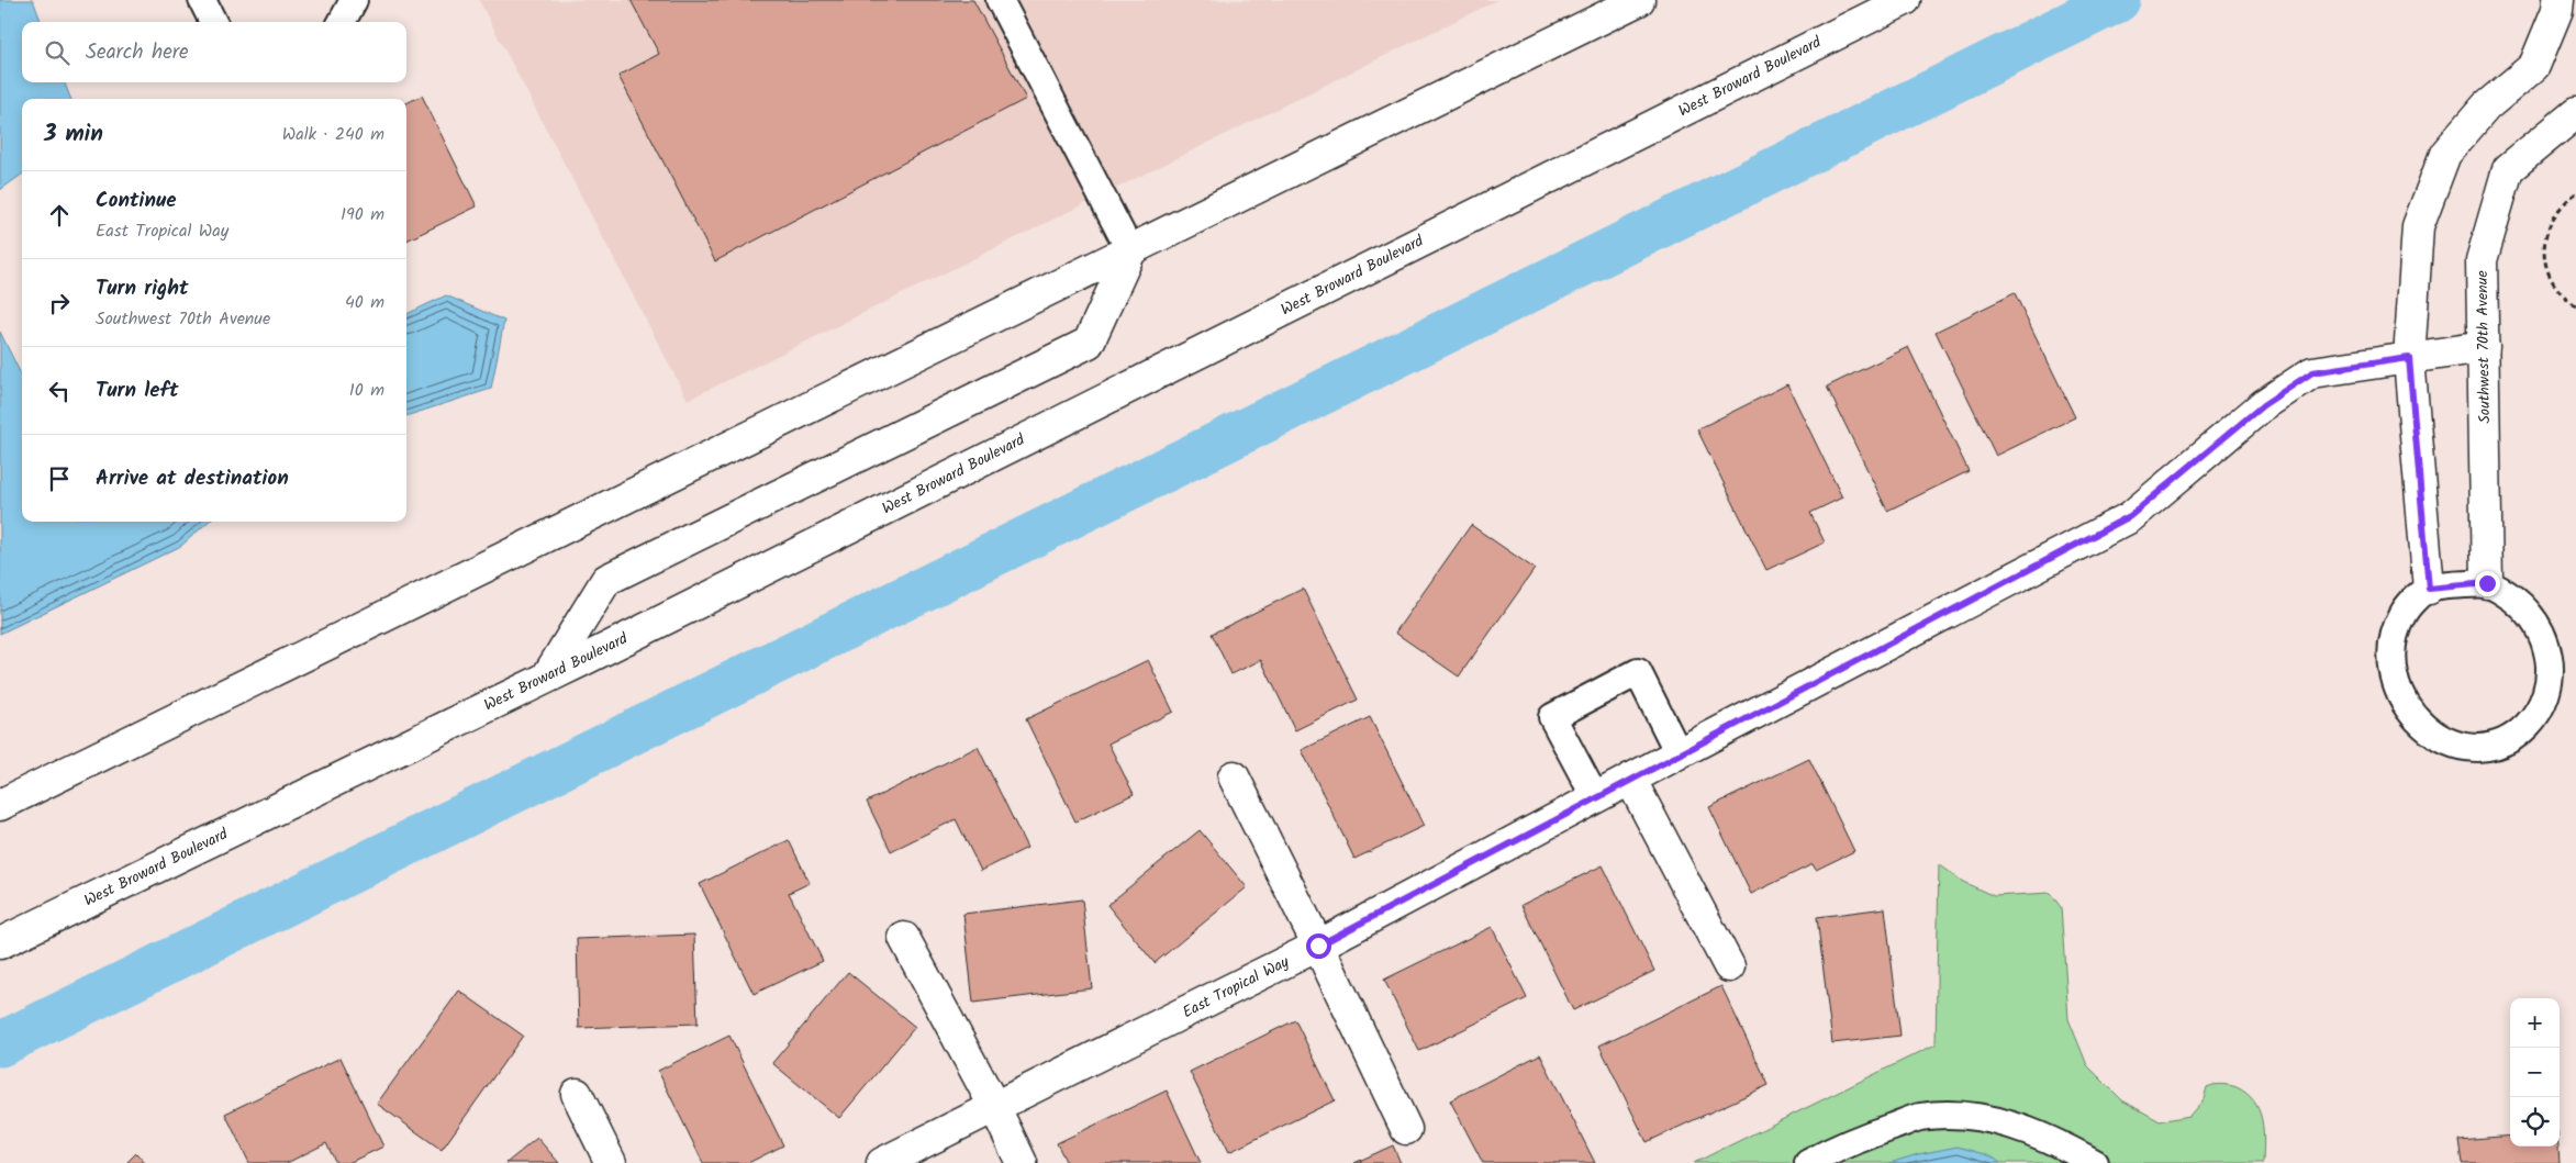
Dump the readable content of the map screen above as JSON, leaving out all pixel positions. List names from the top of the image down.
{
  "streets": {
    "main road": ["West Broward Boulevard", "Southwest 70th Avenue", "East Tropical Way"]
  },
  "crossings": [
    ["Southwest 70th Avenue", "East Tropical Way"]
  ],
  "page": {
    "search": "Search here",
    "heading": ["3 min", "Walk · 240 m"],
    "list": [
      ["Continue", "East Tropical Way", "190 m"],
      ["Turn right", "Southwest 70th Avenue", "40 m"],
      ["Turn left", "10 m"],
      "Arrive at destination"
    ],
    "map_buttons": ["+", "−"]
  }
}
